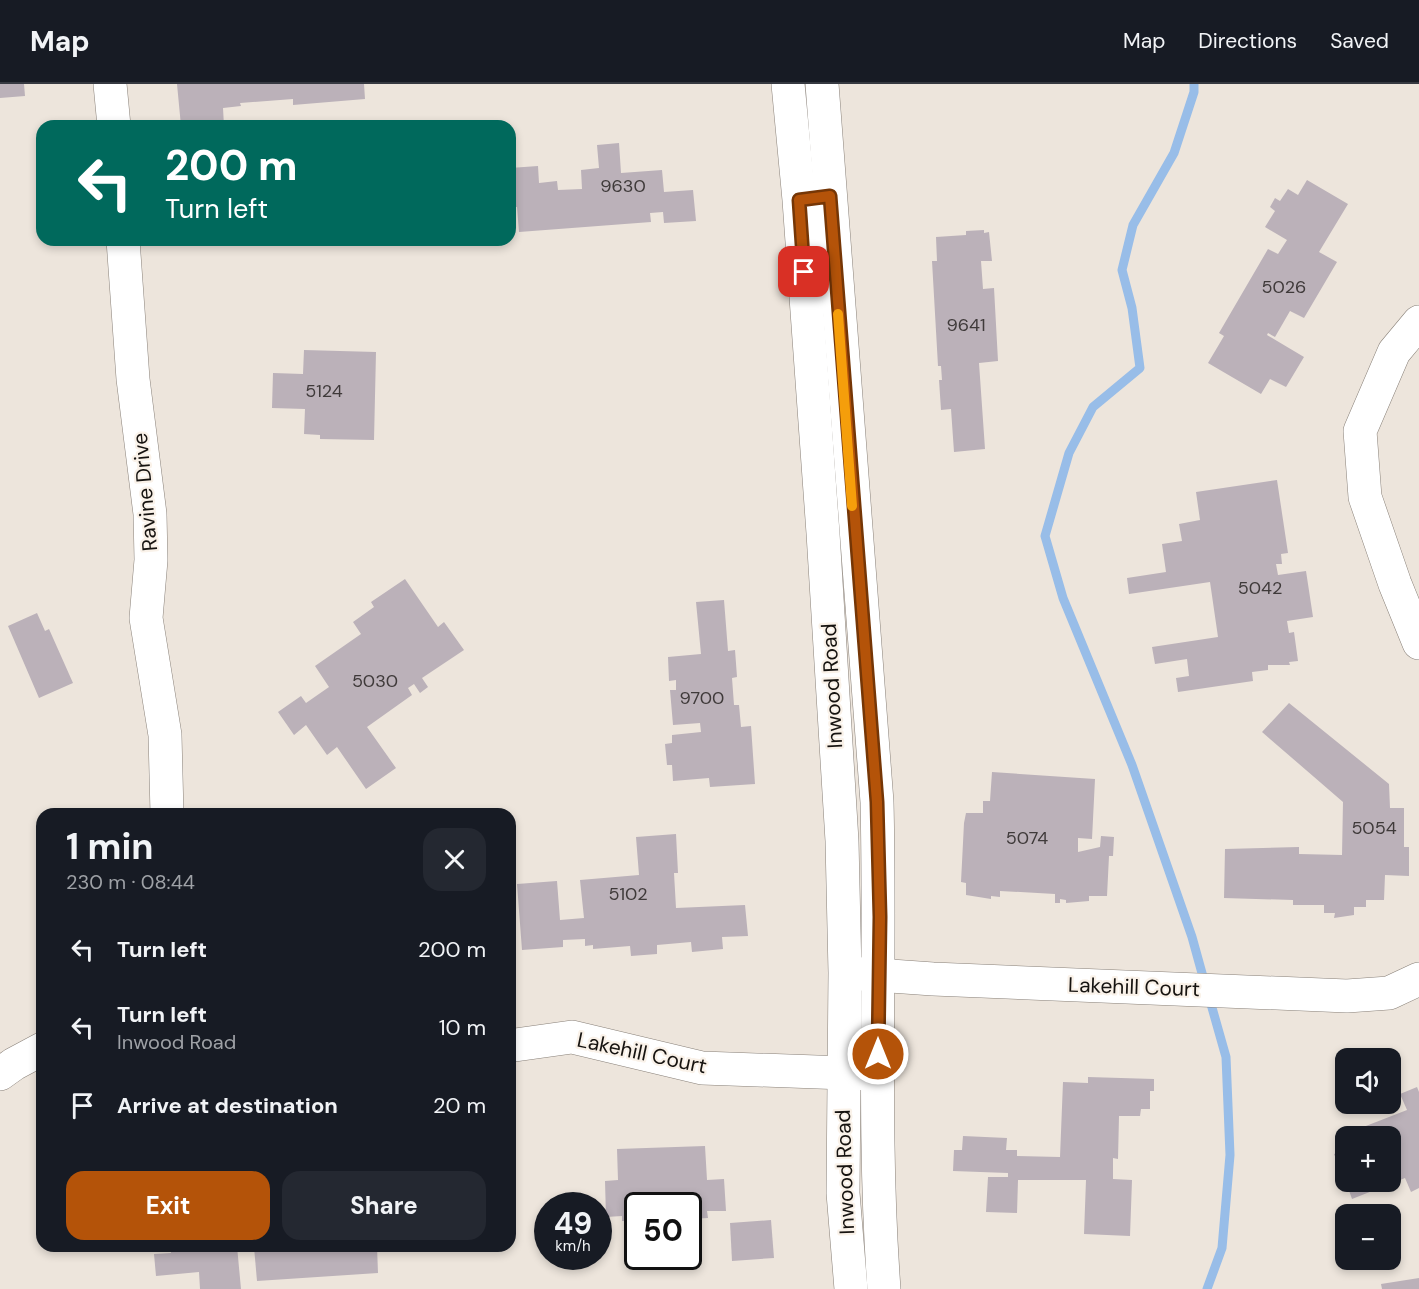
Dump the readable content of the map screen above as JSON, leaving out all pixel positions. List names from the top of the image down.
{
  "streets": {
    "main road": ["Ravine Drive", "Inwood Road", "Lakehill Court"]
  },
  "crossings": [
    ["Inwood Road", "Lakehill Court"]
  ],
  "house_numbers": [
    "9630",
    "5026",
    "9641",
    "5124",
    "5042",
    "5030",
    "9700",
    "5054",
    "5074",
    "5102"
  ],
  "page": {
    "header": "Map",
    "nav": ["Map", "Directions", "Saved"],
    "turn": ["200 m", "Turn left"],
    "heading": ["1 min", "230 m · 08:44"],
    "list": [
      {
        "name": "Turn left",
        "value": "200 m"
      },
      {
        "name": "Turn left",
        "note": "Inwood Road",
        "value": "10 m"
      },
      {
        "name": "Arrive at destination",
        "value": "20 m"
      }
    ],
    "map_buttons": ["+", "−"],
    "buttons": ["Exit", "Share"],
    "speed": "49 km/h",
    "limit": "50"
  }
}
